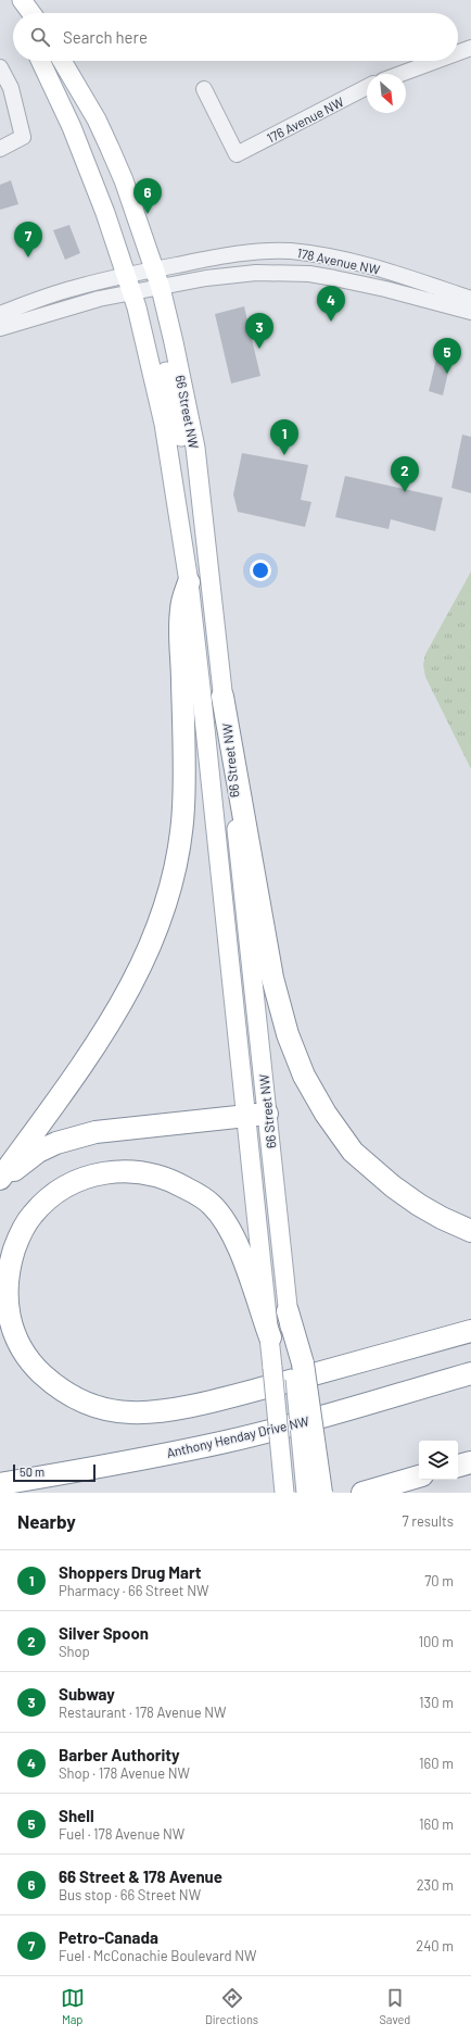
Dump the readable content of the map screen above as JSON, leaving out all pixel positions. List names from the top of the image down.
{
  "streets": {
    "highway": ["Anthony Henday Drive NW"],
    "main road": ["66 Street NW"],
    "street": ["176 Avenue NW", "178 Avenue NW"]
  },
  "crossings": [
    ["178 Avenue NW", "66 Street NW"]
  ],
  "scale_bar": "50 m",
  "north": "bottom right",
  "page": {
    "search": "Search here",
    "pins": [
      "6",
      "7",
      "4",
      "3",
      "5",
      "1",
      "2"
    ],
    "scale": "50 m",
    "heading": ["Nearby", "7 results"],
    "list": [
      {
        "mark": "1",
        "name": "Shoppers Drug Mart",
        "note": "Pharmacy · 66 Street NW",
        "value": "70 m"
      },
      {
        "mark": "2",
        "name": "Silver Spoon",
        "note": "Shop",
        "value": "100 m"
      },
      {
        "mark": "3",
        "name": "Subway",
        "note": "Restaurant · 178 Avenue NW",
        "value": "130 m"
      },
      {
        "mark": "4",
        "name": "Barber Authority",
        "note": "Shop · 178 Avenue NW",
        "value": "160 m"
      },
      {
        "mark": "5",
        "name": "Shell",
        "note": "Fuel · 178 Avenue NW",
        "value": "160 m"
      },
      {
        "mark": "6",
        "name": "66 Street & 178 Avenue",
        "note": "Bus stop · 66 Street NW",
        "value": "230 m"
      },
      {
        "mark": "7",
        "name": "Petro-Canada",
        "note": "Fuel · McConachie Boulevard NW",
        "value": "240 m"
      }
    ],
    "nav": ["Map", "Directions", "Saved"]
  }
}
